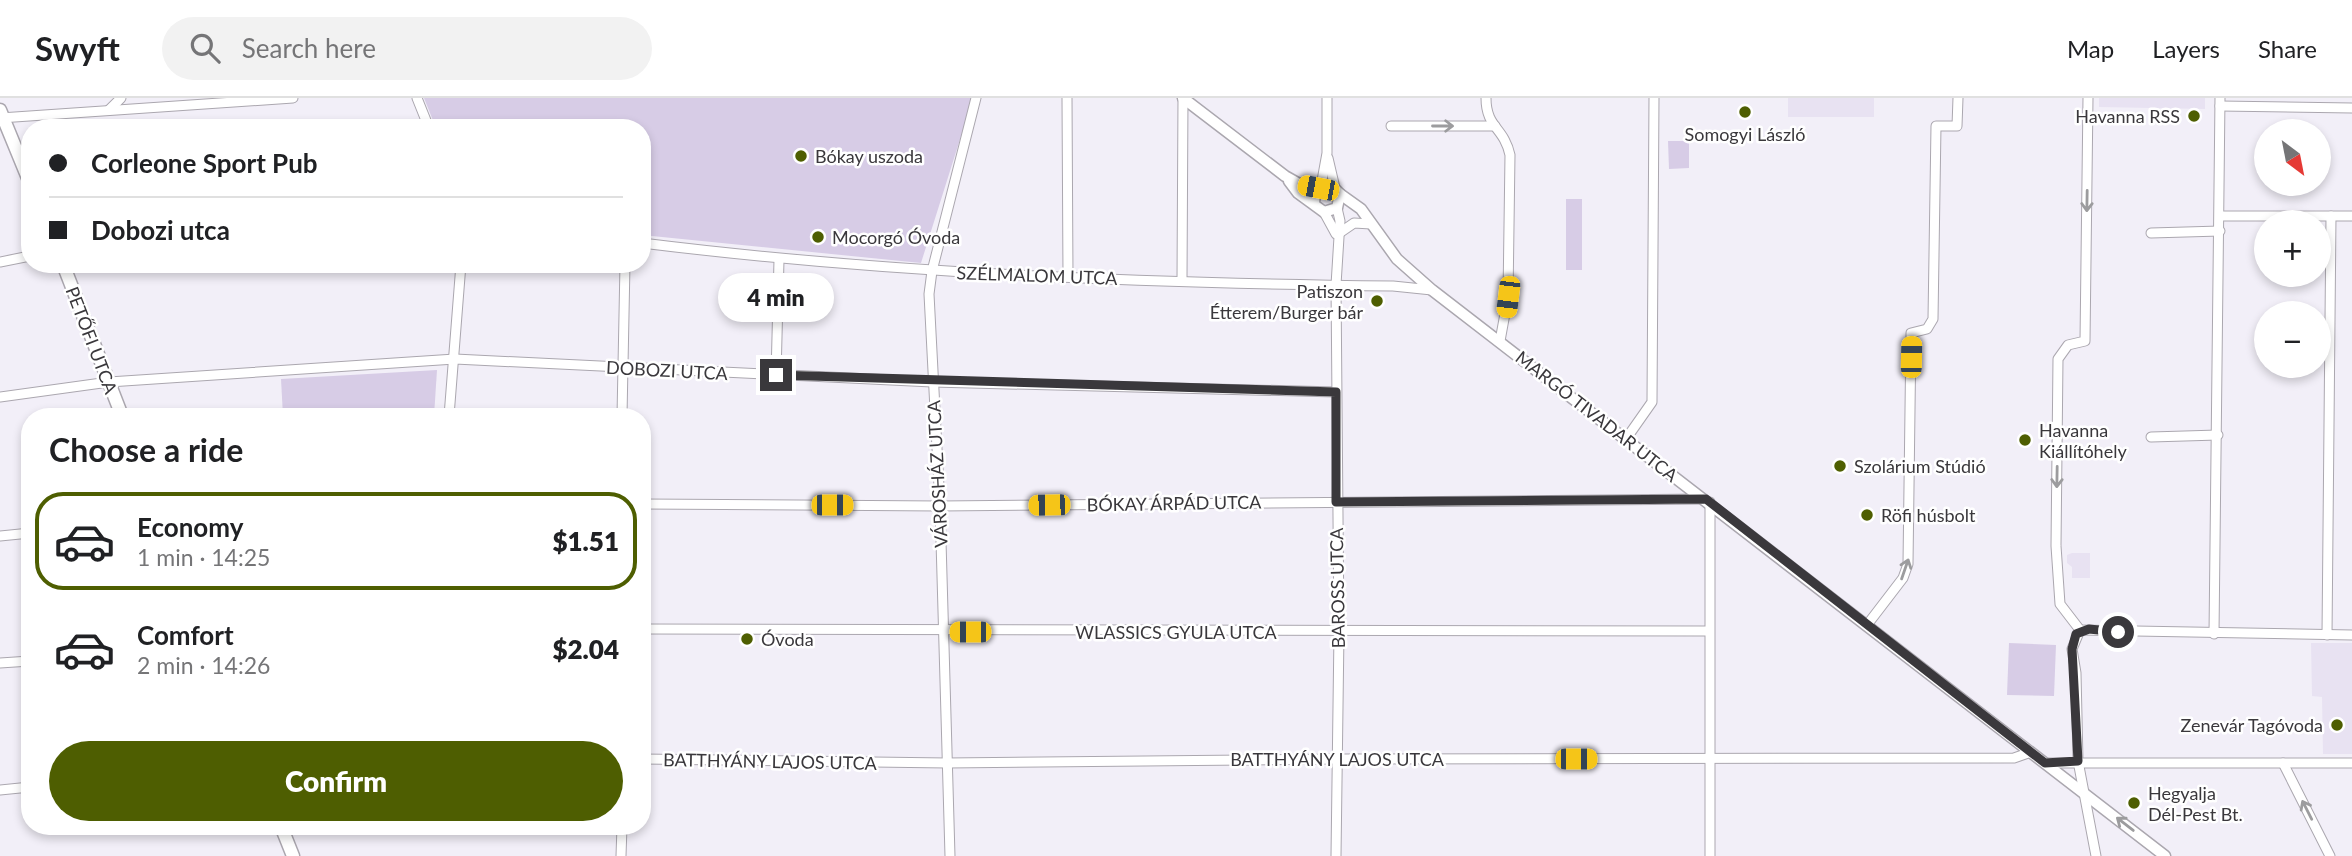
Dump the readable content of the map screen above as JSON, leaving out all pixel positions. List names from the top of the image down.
{
  "streets": {
    "main road": ["PETŐFI UTCA"],
    "street": [
      "SZÉLMALOM UTCA",
      "DOBOZI UTCA",
      "MARGÓ TIVADAR UTCA",
      "VÁROSHÁZ UTCA",
      "BÓKAY ÁRPÁD UTCA",
      "BAROSS UTCA",
      "WLASSICS GYULA UTCA",
      "BATTHYÁNY LAJOS UTCA"
    ]
  },
  "crossings": [
    ["SZÉLMALOM UTCA", "MARGÓ TIVADAR UTCA"],
    ["SZÉLMALOM UTCA", "VÁROSHÁZ UTCA"],
    ["SZÉLMALOM UTCA", "BAROSS UTCA"],
    ["PETŐFI UTCA", "DOBOZI UTCA"],
    ["DOBOZI UTCA", "VÁROSHÁZ UTCA"],
    ["DOBOZI UTCA", "BAROSS UTCA"],
    ["MARGÓ TIVADAR UTCA", "BÓKAY ÁRPÁD UTCA"],
    ["MARGÓ TIVADAR UTCA", "BAROSS UTCA"],
    ["MARGÓ TIVADAR UTCA", "BATTHYÁNY LAJOS UTCA"],
    ["VÁROSHÁZ UTCA", "BÓKAY ÁRPÁD UTCA"],
    ["VÁROSHÁZ UTCA", "WLASSICS GYULA UTCA"],
    ["VÁROSHÁZ UTCA", "BATTHYÁNY LAJOS UTCA"],
    ["BÓKAY ÁRPÁD UTCA", "BAROSS UTCA"],
    ["BAROSS UTCA", "WLASSICS GYULA UTCA"],
    ["BAROSS UTCA", "BATTHYÁNY LAJOS UTCA"]
  ],
  "places": [
    "Somogyi László",
    "Havanna RSS",
    "Bókay uszoda",
    "Mocorgó Óvoda",
    "Patiszon Étterem/Burger bár",
    "Havanna Kiállítóhely",
    "Szolárium Stúdió",
    "Röfi húsbolt",
    "Óvoda",
    "Zenevár Tagóvoda",
    "Hegyalja Dél-Pest Bt."
  ],
  "north": "bottom right",
  "page": {
    "header": "Swyft",
    "search": "Search here",
    "nav": ["Map", "Layers", "Share"],
    "map_buttons": ["+", "−"],
    "banner": ["Corleone Sport Pub", "Dobozi utca"],
    "bubble": "4 min",
    "heading": "Choose a ride",
    "list": [
      {
        "name": "Economy",
        "note": "1 min · 14:25",
        "value": "$1.51"
      },
      {
        "name": "Comfort",
        "note": "2 min · 14:26",
        "value": "$2.04"
      }
    ],
    "buttons": "Confirm"
  }
}
